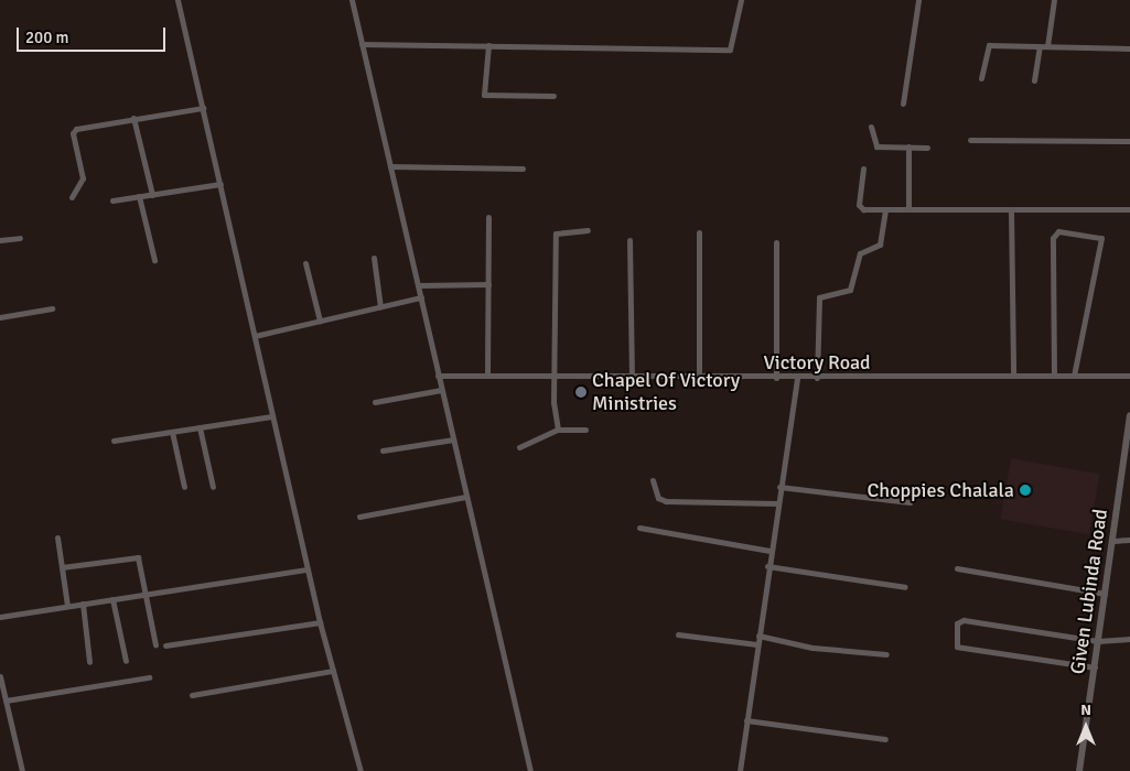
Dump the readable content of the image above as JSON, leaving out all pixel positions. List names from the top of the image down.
{
  "streets": {
    "street": ["Victory Road", "Given Lubinda Road"]
  },
  "places": ["Chapel Of Victory Ministries", "Choppies Chalala"],
  "scale_bar": "200 m",
  "north": "top"
}
